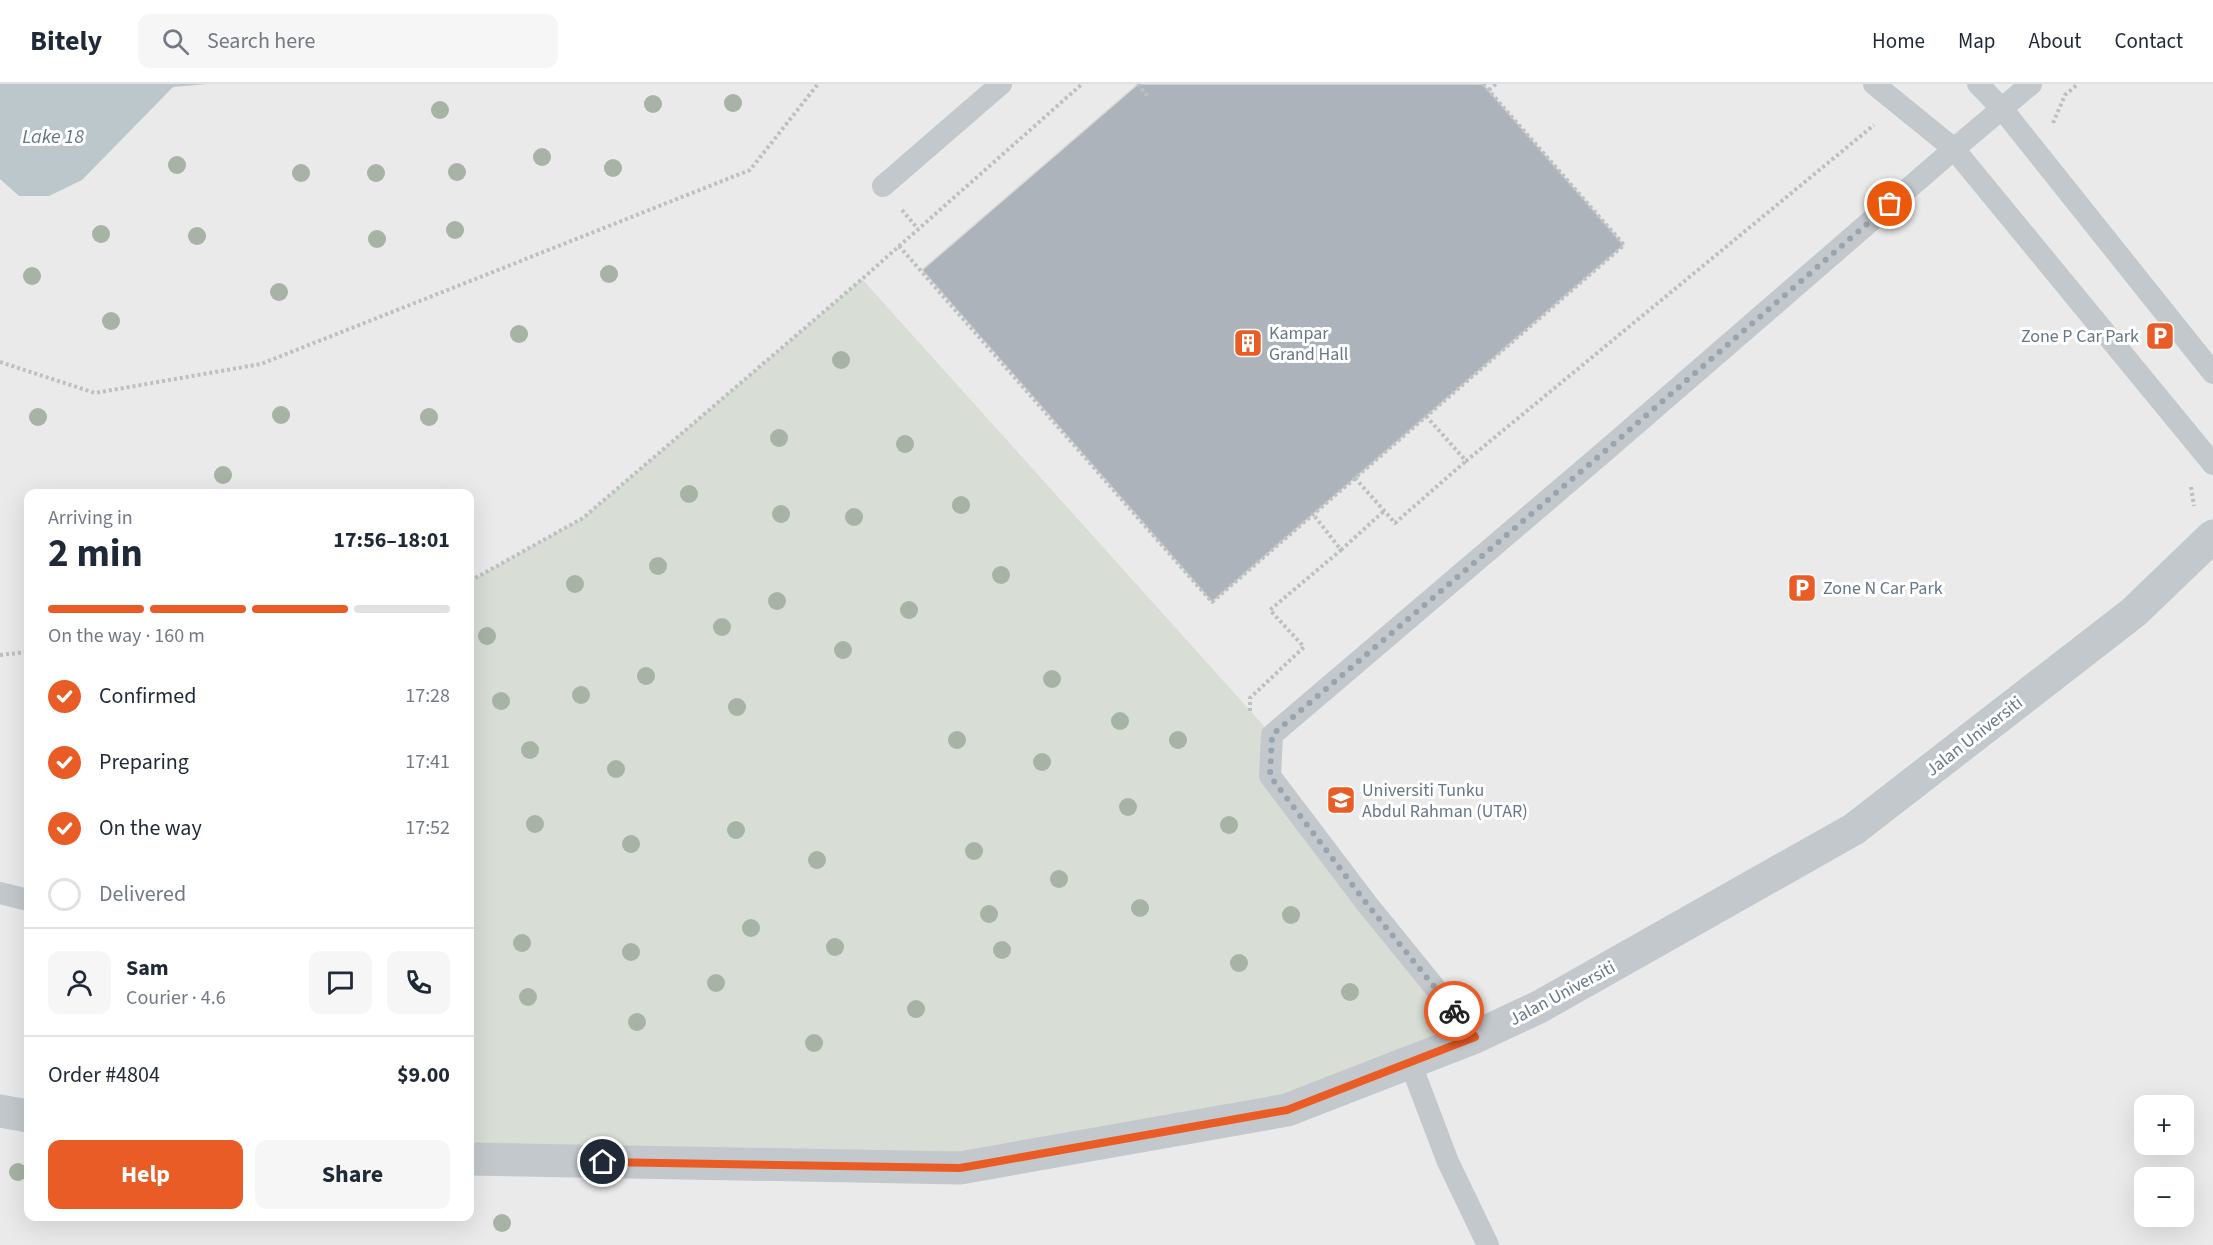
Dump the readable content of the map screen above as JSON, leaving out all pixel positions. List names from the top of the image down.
{
  "streets": {
    "street": ["Jalan Universiti"]
  },
  "water": ["Lake 18"],
  "places": {
    "parking": ["Zone P Car Park", "Zone N Car Park"],
    "building": ["Kampar Grand Hall"],
    "school or university": ["Universiti Tunku Abdul Rahman (UTAR)"]
  },
  "page": {
    "header": "Bitely",
    "search": "Search here",
    "nav": [
      "Home",
      "Map",
      "About",
      "Contact"
    ],
    "heading": ["2 min", "Arriving in", "17:56–18:01"],
    "panel": [
      "Sam",
      "Courier · 4.6",
      "Order #4804",
      "$9.00"
    ],
    "bar": "On the way · 160 m",
    "list": [
      ["Confirmed", "17:28"],
      ["Preparing", "17:41"],
      ["On the way", "17:52"],
      "Delivered"
    ],
    "map_buttons": ["+", "−"],
    "buttons": ["Help", "Share"]
  }
}
